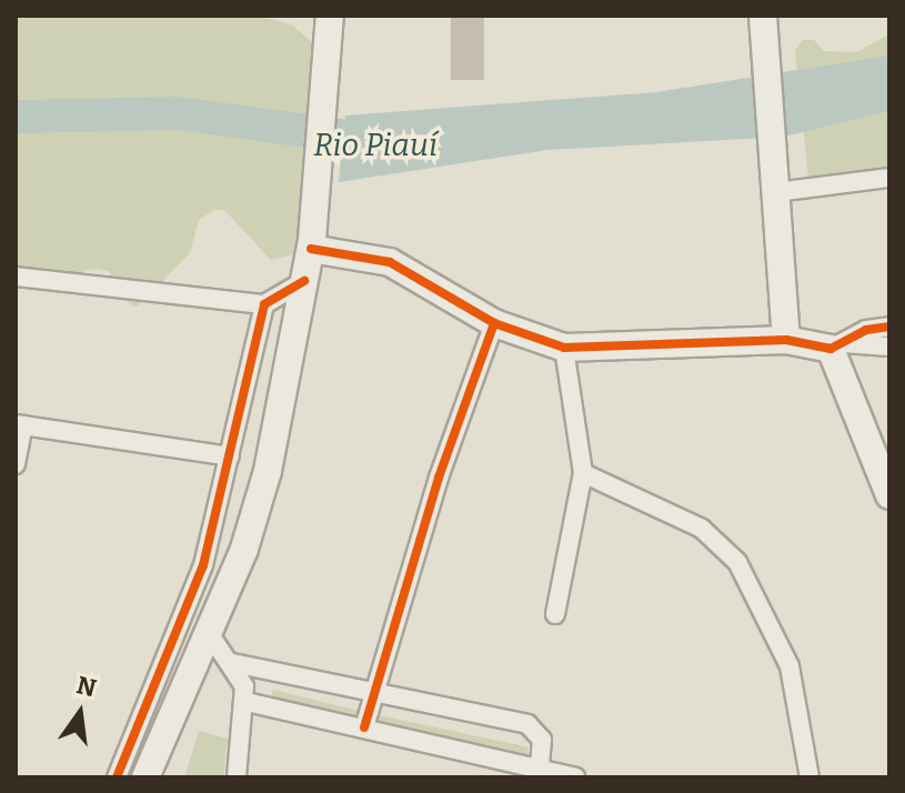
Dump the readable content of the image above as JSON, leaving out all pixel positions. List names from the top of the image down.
{
  "water": ["Rio Piauí"],
  "north": "top"
}
